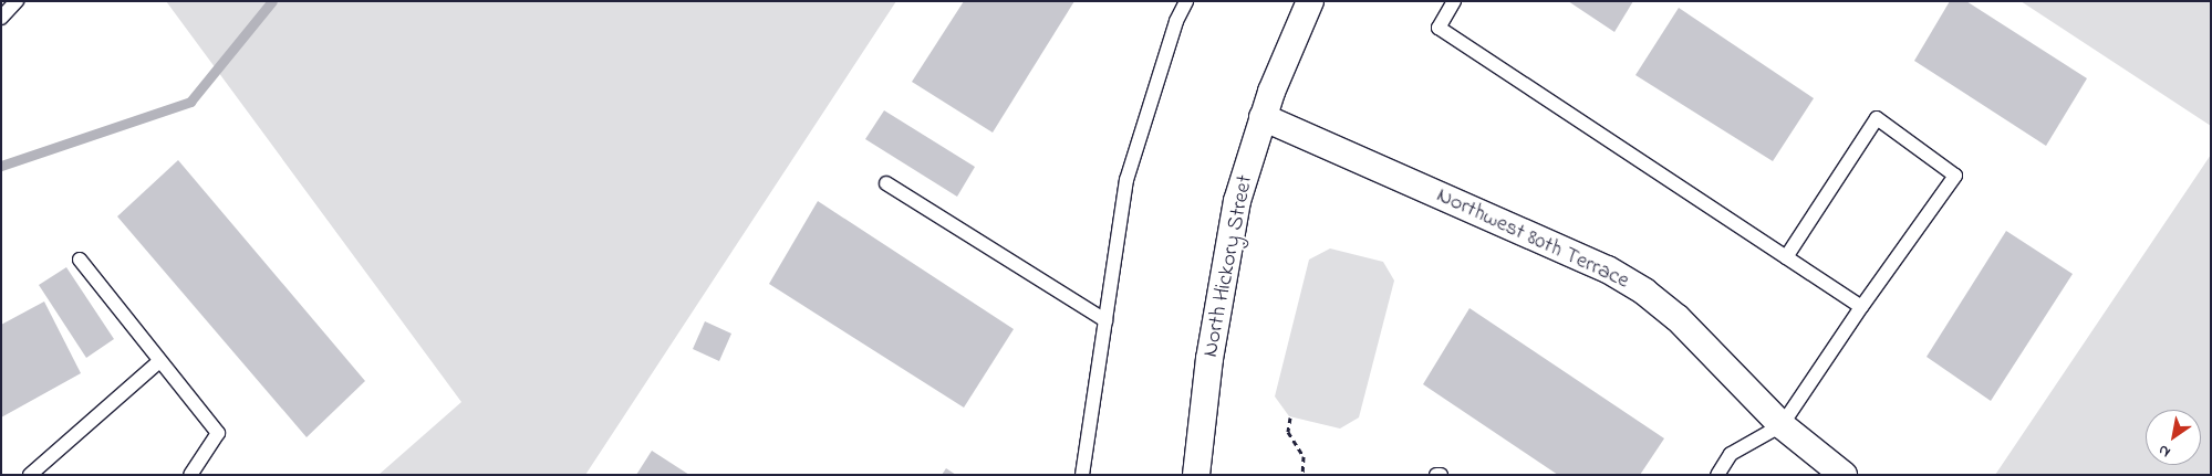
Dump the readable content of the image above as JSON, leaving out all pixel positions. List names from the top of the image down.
{
  "streets": {
    "street": ["Northwest 80th Terrace", "North Hickory Street"]
  },
  "crossings": [
    ["Northwest 80th Terrace", "North Hickory Street"]
  ],
  "north": "bottom left"
}
